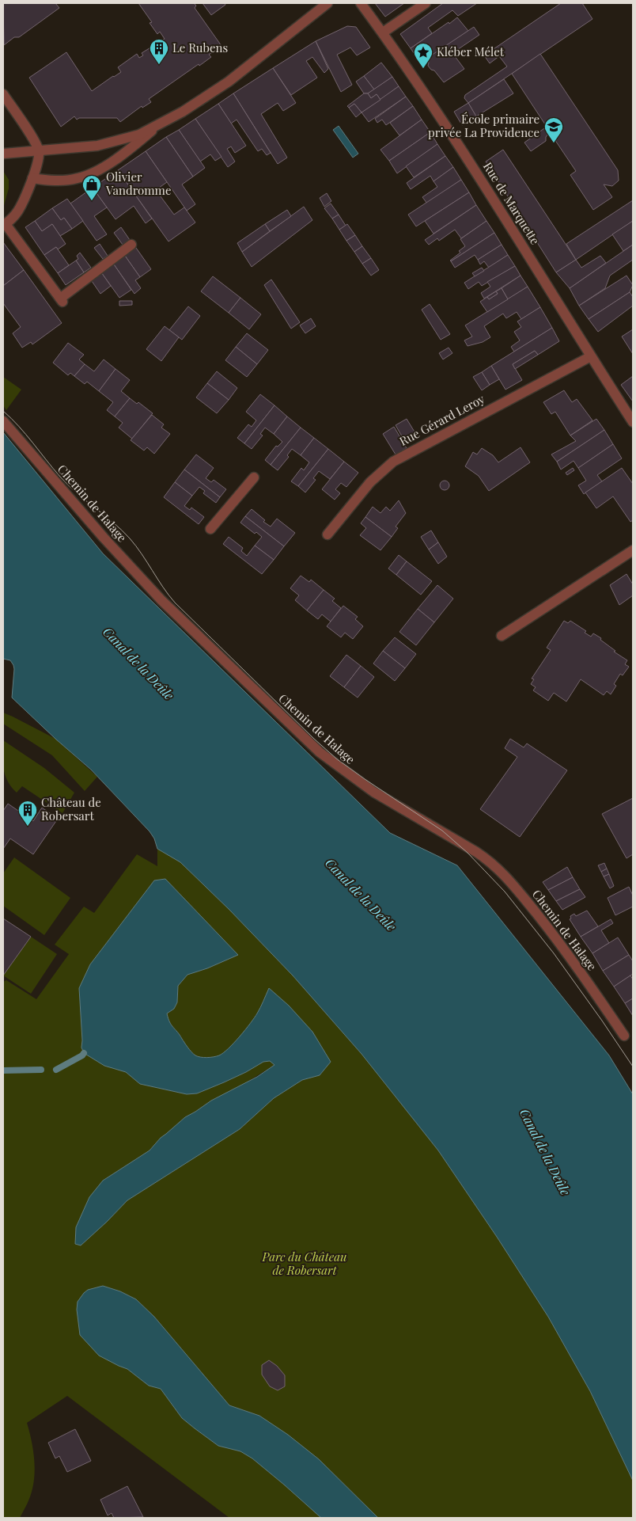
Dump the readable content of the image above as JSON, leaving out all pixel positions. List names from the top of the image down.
{
  "streets": {
    "street": ["Rue de Marquette", "Rue Gérard Leroy", "Chemin de Halage"]
  },
  "crossings": [
    ["Rue de Marquette", "Rue Gérard Leroy"]
  ],
  "water": ["Canal de la Deûle"],
  "parks": ["Parc du Château de Robersart"],
  "places": {
    "building": ["Le Rubens", "Château de Robersart"],
    "place": ["Kléber Mélet"],
    "school or university": ["École primaire privée La Providence"],
    "shop": ["Olivier Vandromme"]
  }
}
